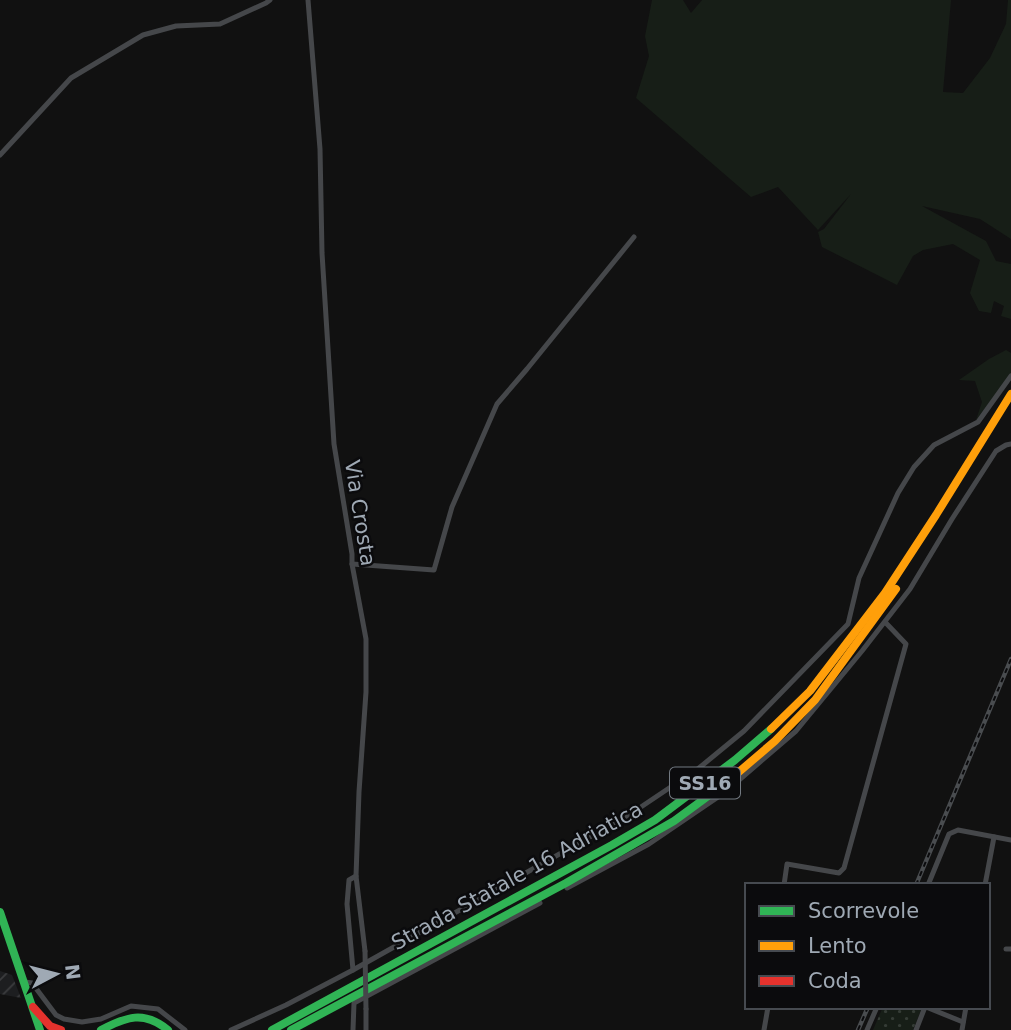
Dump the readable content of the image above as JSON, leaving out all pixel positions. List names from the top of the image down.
{
  "streets": {
    "main road": ["SS16", "Strada Statale 16 Adriatica"],
    "street": ["Via Crosta"]
  },
  "legend": ["Scorrevole", "Lento", "Coda"],
  "north": "right"
}
